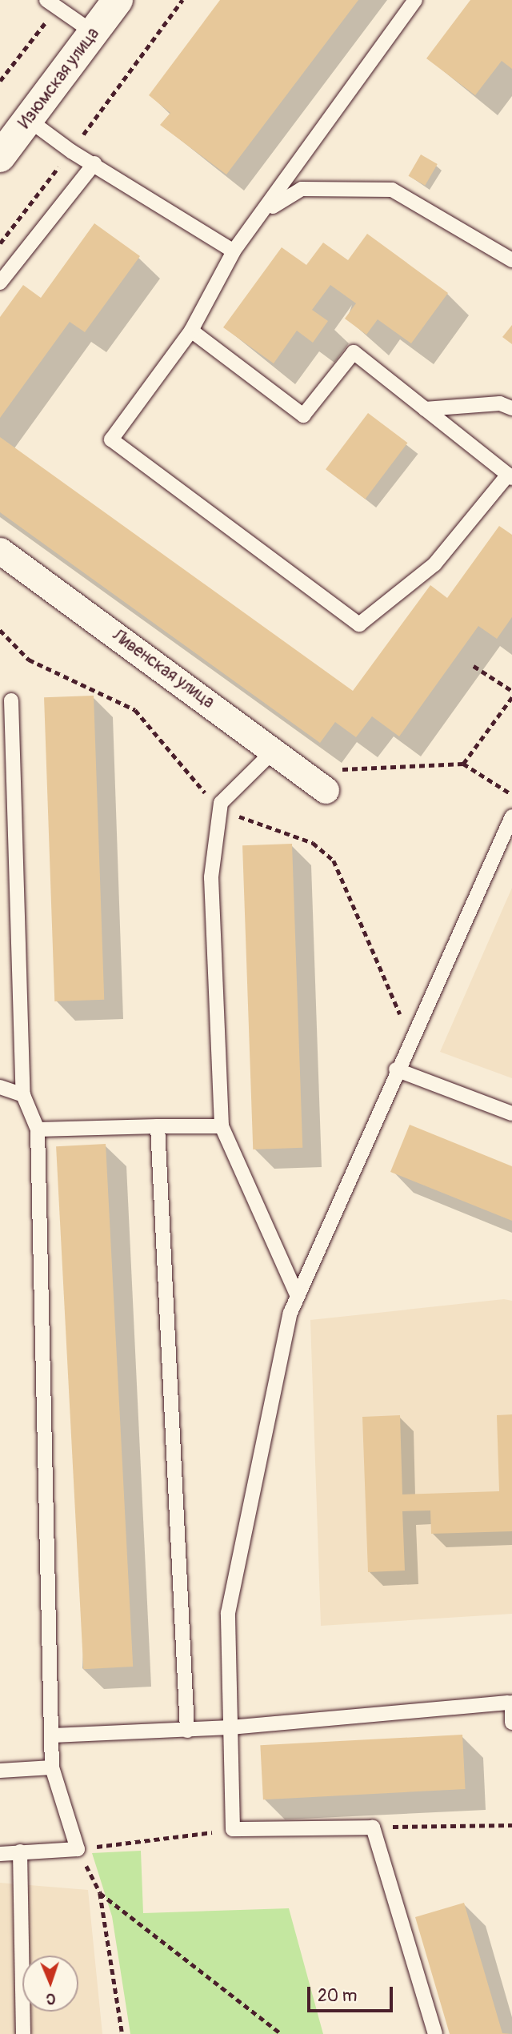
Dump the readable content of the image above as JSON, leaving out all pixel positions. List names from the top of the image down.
{
  "streets": {
    "street": ["Изюмская улица", "Ливенская улица"]
  },
  "scale_bar": "20 m",
  "north": "bottom"
}
